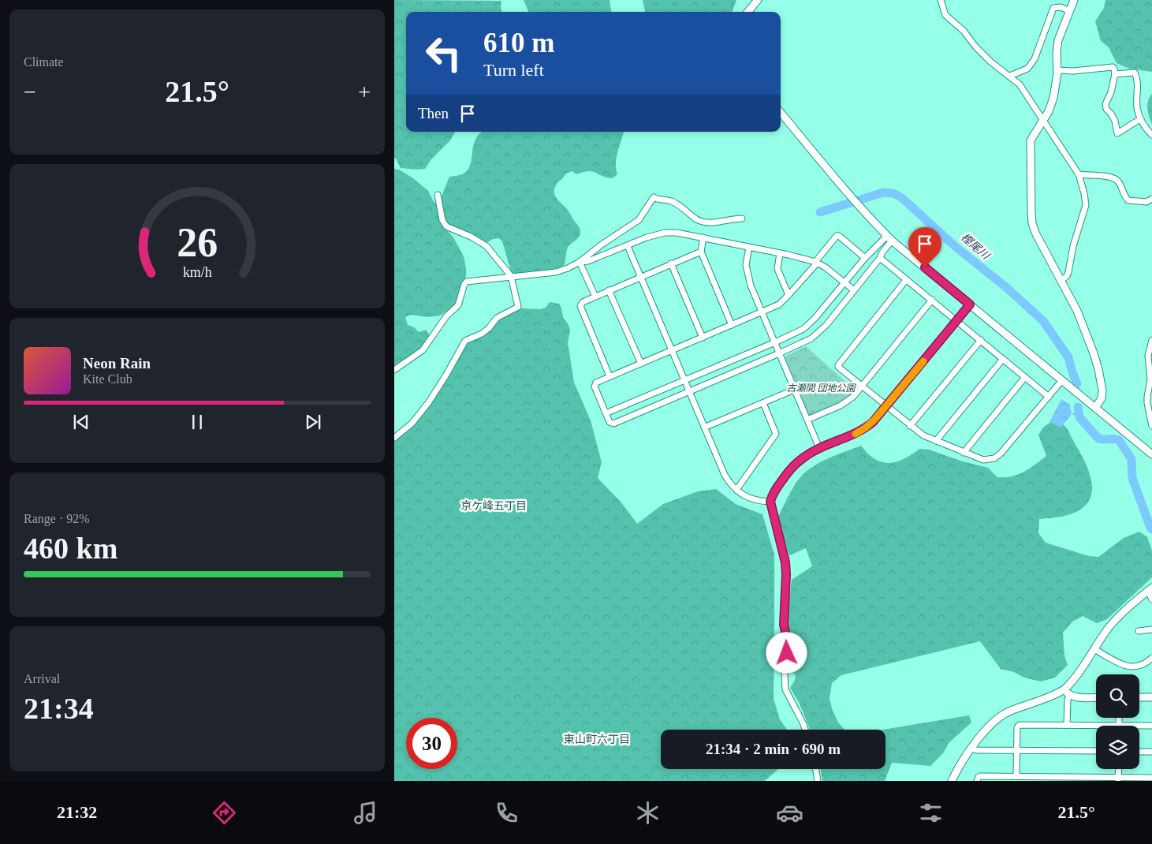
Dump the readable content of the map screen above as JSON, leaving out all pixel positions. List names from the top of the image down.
{
  "districts": ["京ケ峰五丁目", "東山町六丁目"],
  "water": ["樫尾川"],
  "parks": ["古瀬間 団地公園"],
  "page": {
    "tile": [
      "Climate",
      ["Range · 92%", "460 km"],
      ["Arrival", "21:34"]
    ],
    "turn": ["610 m", "Turn left"],
    "heat": ["−", "21.5°", "+"],
    "then": "Then",
    "song": ["Neon Rain", "Kite Club"],
    "limit": "30",
    "trip": "21:34 · 2 min · 690 m",
    "tabs": ["21:32", "21.5°"],
    "gauge": ["26", "km/h"]
  }
}
